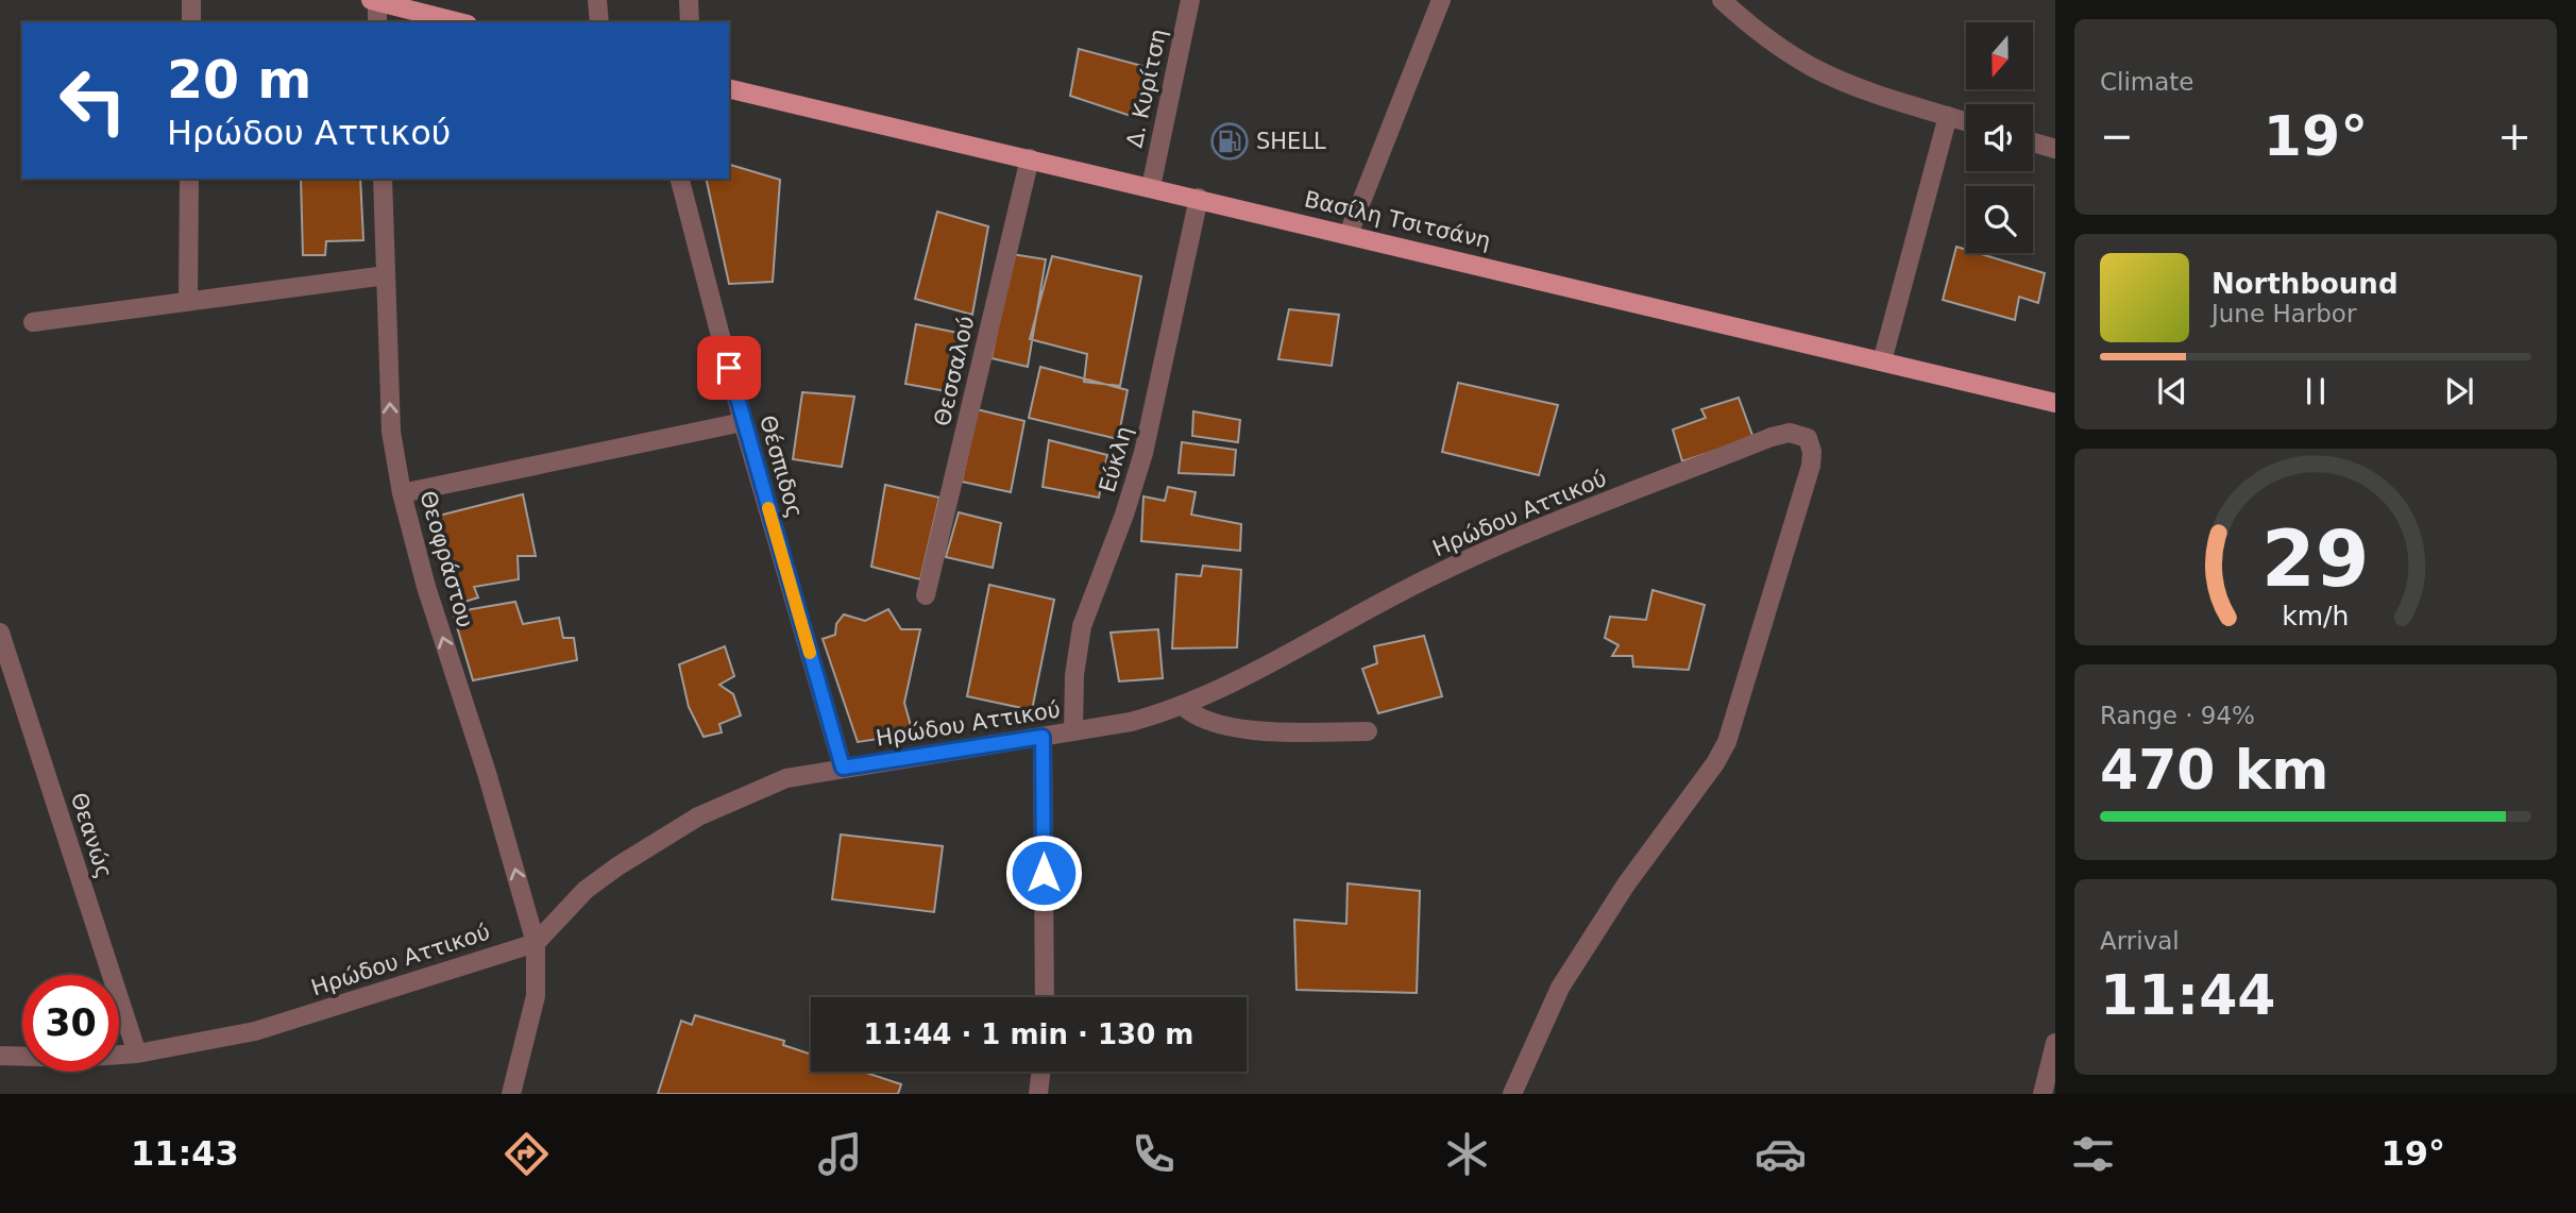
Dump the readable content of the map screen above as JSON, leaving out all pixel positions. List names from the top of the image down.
{
  "streets": {
    "main road": ["Βασίλη Τσιτσάνη"],
    "street": [
      "Δ. Κυρίτση",
      "Θεσσαλού",
      "Εύκλη",
      "Θέσπιδος",
      "Ηρώδου Αττικού",
      "Θεοφράστου",
      "Θεανώς"
    ]
  },
  "crossings": [
    ["Δ. Κυρίτση", "Βασίλη Τσιτσάνη"],
    ["Βασίλη Τσιτσάνη", "Θεσσαλού"],
    ["Βασίλη Τσιτσάνη", "Εύκλη"],
    ["Εύκλη", "Ηρώδου Αττικού"],
    ["Θέσπιδος", "Ηρώδου Αττικού"],
    ["Ηρώδου Αττικού", "Θεοφράστου"],
    ["Ηρώδου Αττικού", "Θεανώς"]
  ],
  "one_way": ["Θεοφράστου"],
  "places": {
    "fuel station": ["SHELL"]
  },
  "north": "bottom",
  "page": {
    "tile": [
      "Climate",
      ["Range · 94%", "470 km"],
      ["Arrival", "11:44"]
    ],
    "turn": ["20 m", "Ηρώδου Αττικού"],
    "heat": ["−", "19°", "+"],
    "song": ["Northbound", "June Harbor"],
    "limit": "30",
    "trip": "11:44 · 1 min · 130 m",
    "tabs": ["11:43", "19°"],
    "gauge": ["29", "km/h"]
  }
}
